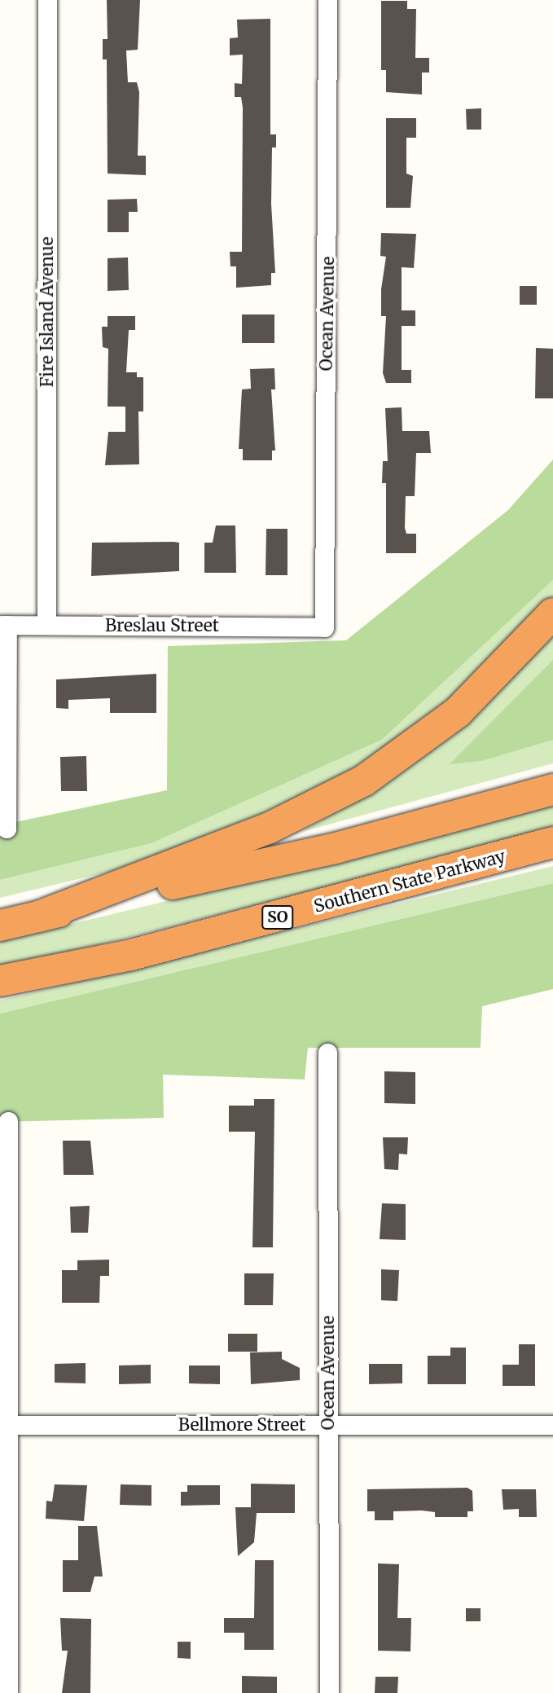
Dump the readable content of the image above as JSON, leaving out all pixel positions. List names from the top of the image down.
{
  "streets": {
    "highway": ["Southern State Parkway", "SO"],
    "street": [
      "Fire Island Avenue",
      "Ocean Avenue",
      "Breslau Street",
      "Bellmore Street"
    ]
  },
  "crossings": [
    ["Fire Island Avenue", "Breslau Street"],
    ["Ocean Avenue", "Breslau Street"],
    ["Ocean Avenue", "Bellmore Street"]
  ]
}
